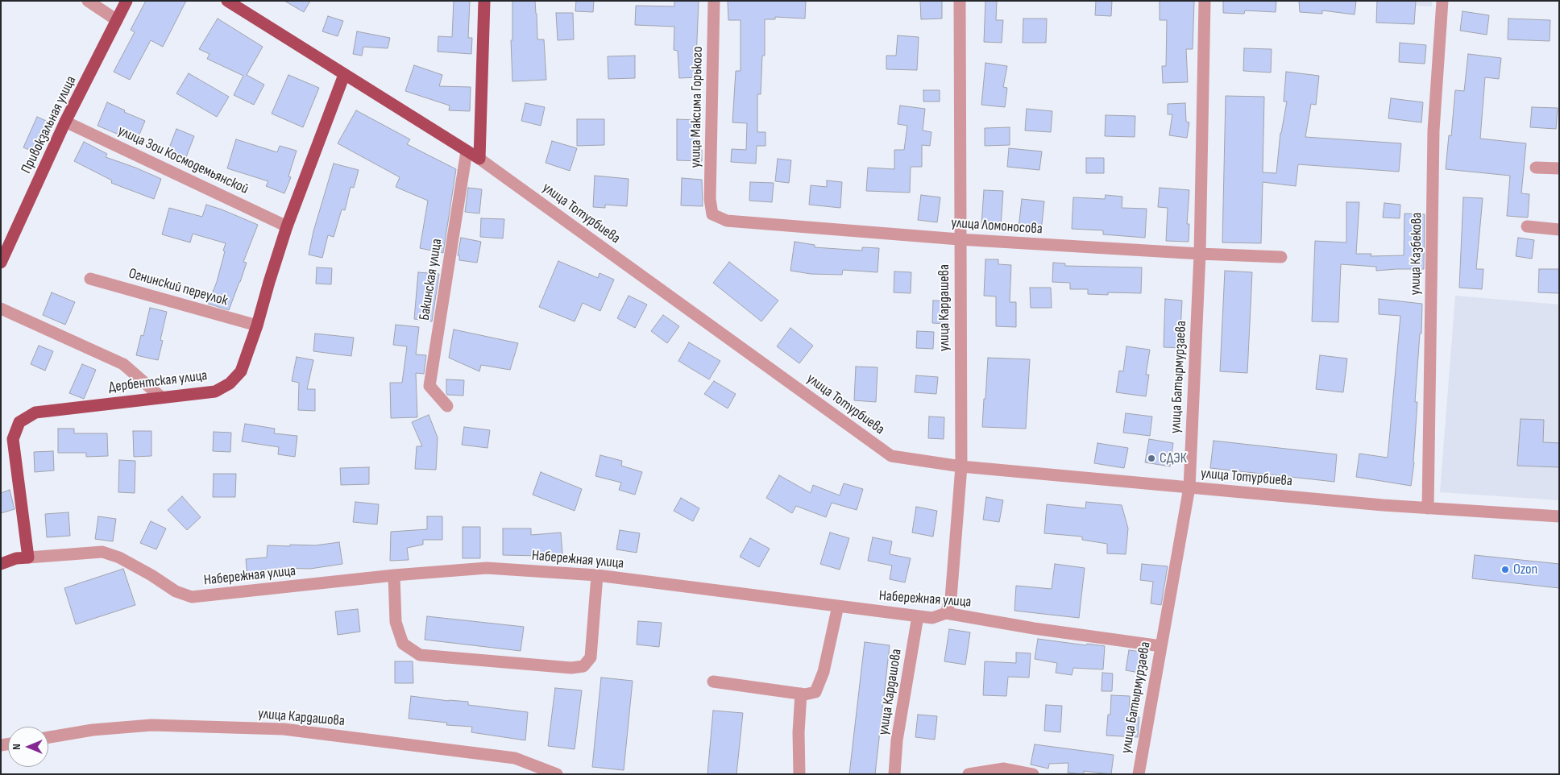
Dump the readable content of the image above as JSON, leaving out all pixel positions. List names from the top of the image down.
{
  "streets": {
    "main road": [
      "Привокзальная улица",
      "улица Тотурбиева",
      "Дербентская улица",
      "Набережная улица"
    ],
    "street": [
      "улица Максима Горького",
      "улица Зои Космодемьянской",
      "улица Ломоносова",
      "улица Казбекова",
      "Бакинская улица",
      "Огнинский переулок",
      "улица Кардашева",
      "улица Батырмурзаева",
      "улица Кардашова"
    ]
  },
  "crossings": [
    ["улица Максима Горького", "улица Ломоносова"],
    ["Привокзальная улица", "улица Зои Космодемьянской"],
    ["улица Зои Космодемьянской", "Дербентская улица"],
    ["улица Тотурбиева", "улица Казбекова"],
    ["улица Тотурбиева", "Бакинская улица"],
    ["улица Тотурбиева", "улица Кардашева"],
    ["улица Тотурбиева", "улица Батырмурзаева"],
    ["улица Тотурбиева", "Дербентская улица"],
    ["улица Ломоносова", "улица Кардашева"],
    ["улица Ломоносова", "улица Батырмурзаева"],
    ["Огнинский переулок", "Дербентская улица"],
    ["улица Кардашева", "Набережная улица"],
    ["улица Батырмурзаева", "Набережная улица"],
    ["Дербентская улица", "Набережная улица"],
    ["Набережная улица", "улица Кардашова"]
  ],
  "places": ["СДЭК", "Ozon"],
  "north": "left"
}
